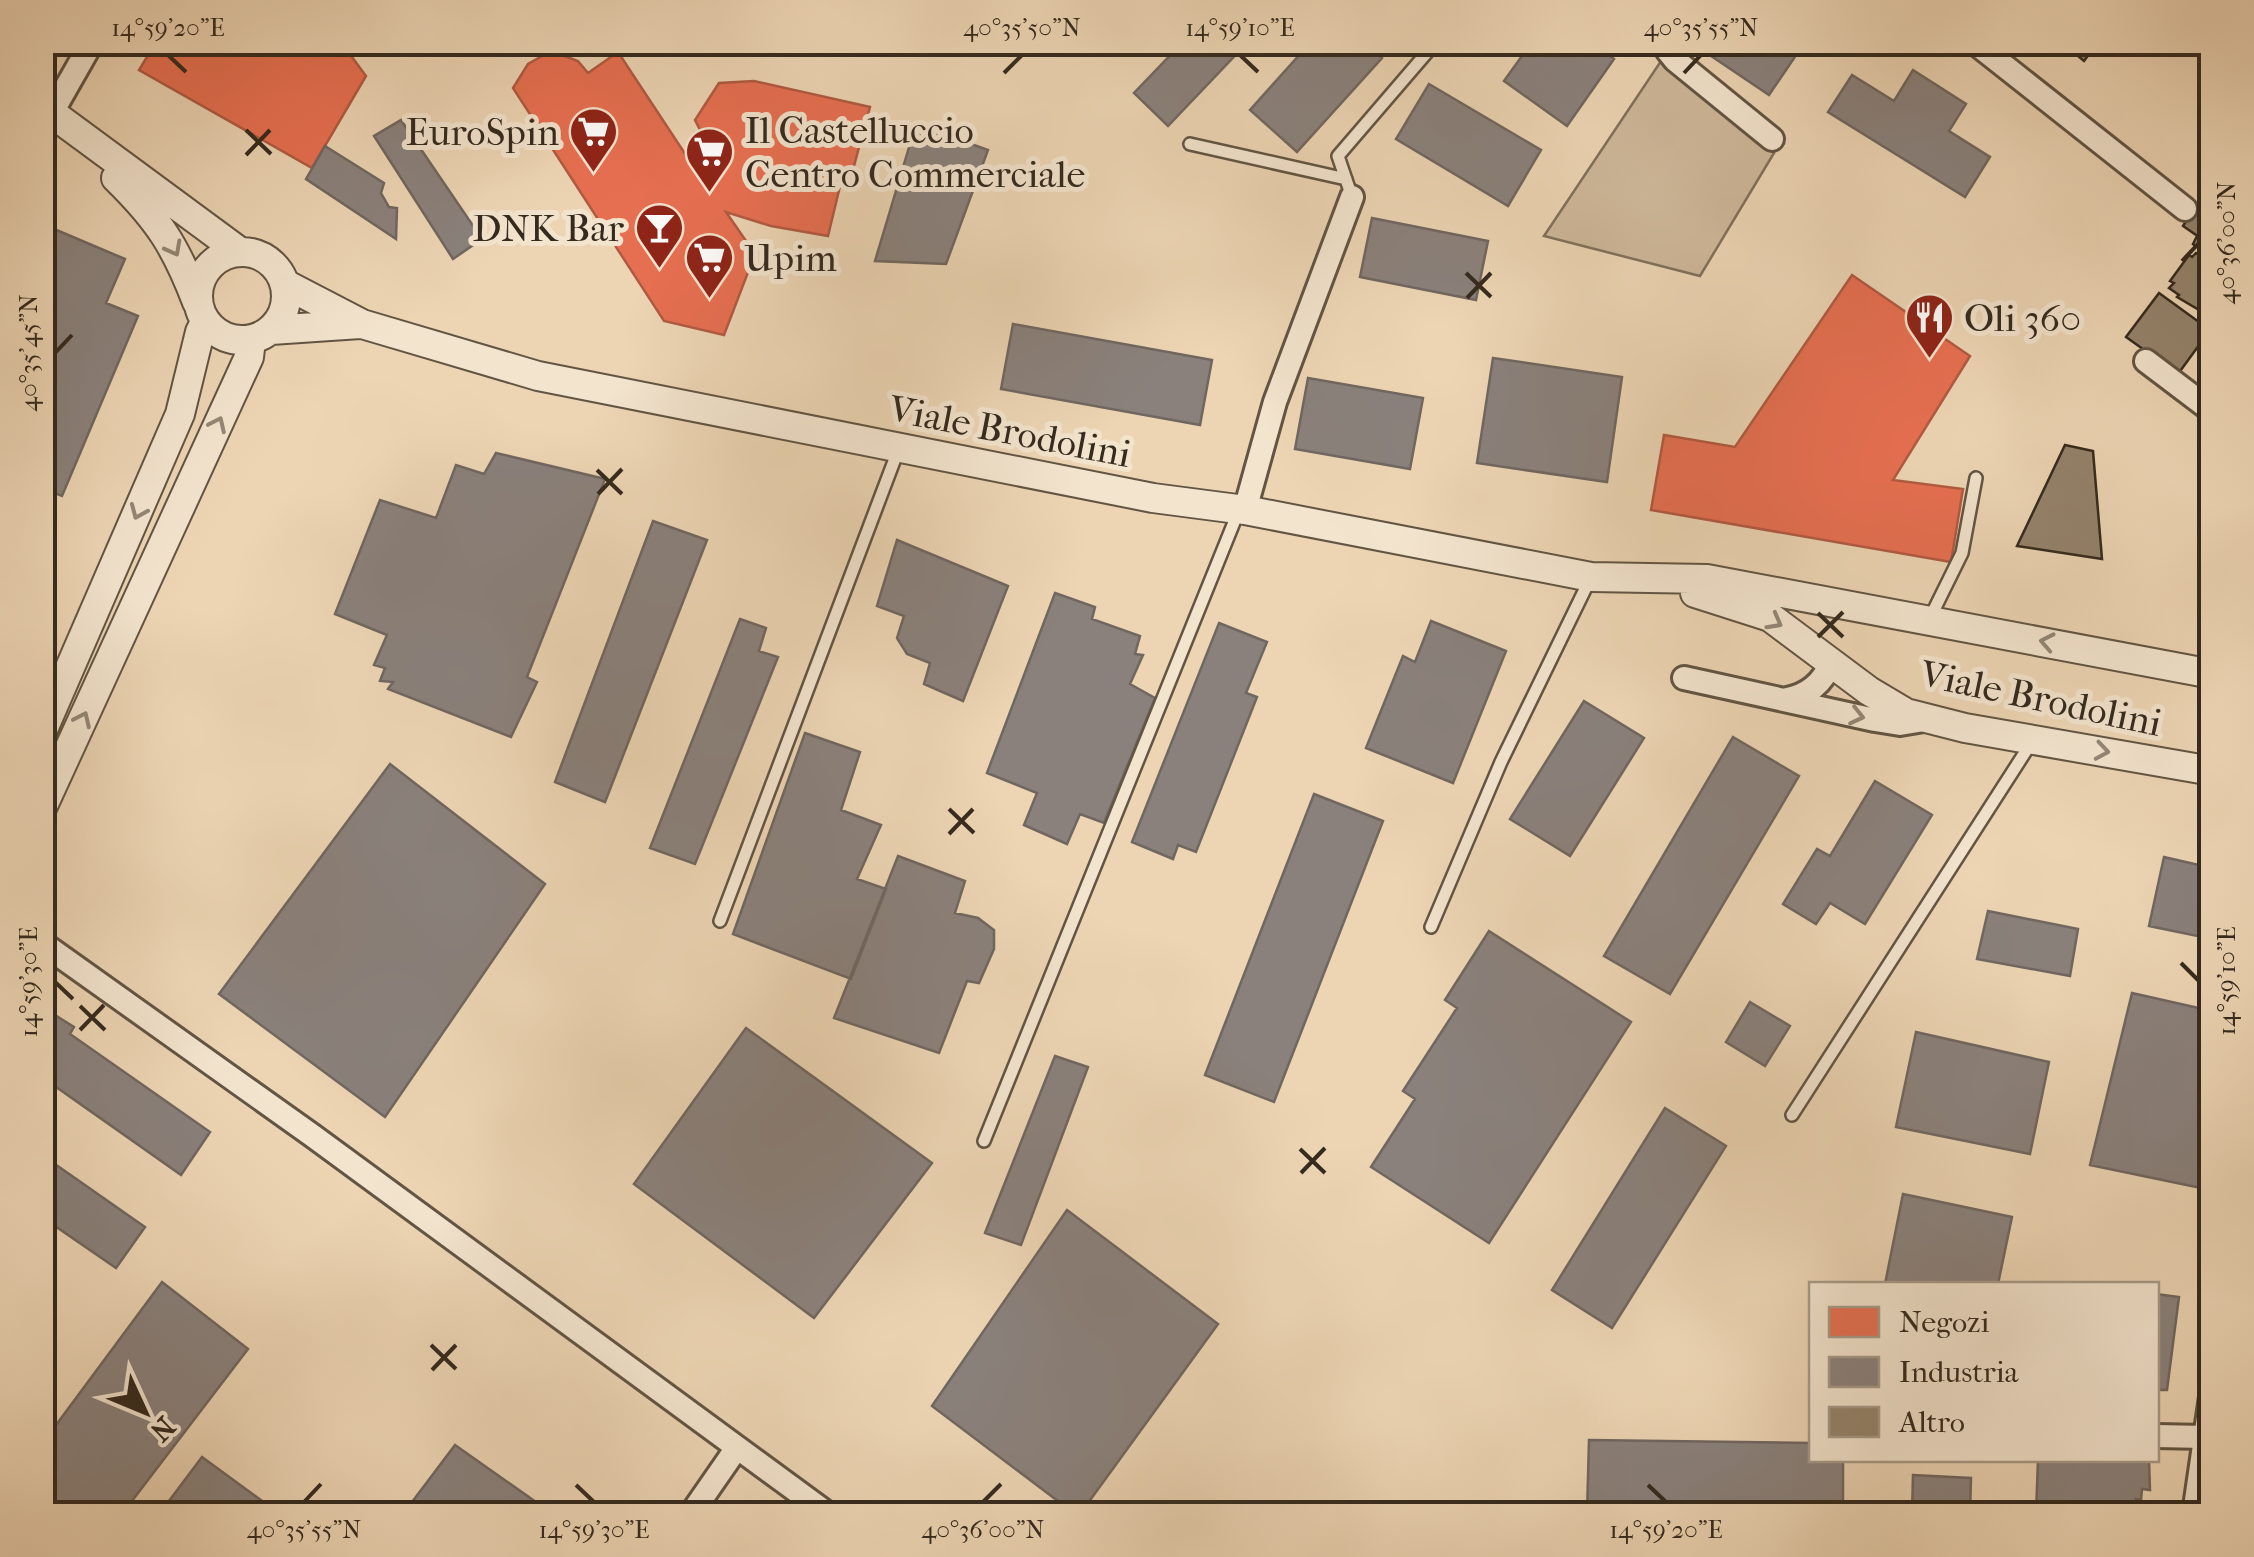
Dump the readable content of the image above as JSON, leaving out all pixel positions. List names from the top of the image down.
{
  "streets": {
    "street": ["Viale Brodolini"]
  },
  "places": {
    "supermarket": ["EuroSpin", "Il Castelluccio Centro Commerciale", "Upim"],
    "bar": ["DNK Bar"],
    "restaurant": ["Oli 360"]
  },
  "legend": ["Negozi", "Industria", "Altro"],
  "north": "bottom right",
  "coordinates": [
    "14°59'20\"E",
    "40°35'50\"N",
    "14°59'10\"E",
    "40°35'55\"N",
    "40°36'00\"N",
    "40°35'45\"N",
    "14°59'30\"E"
  ]
}
